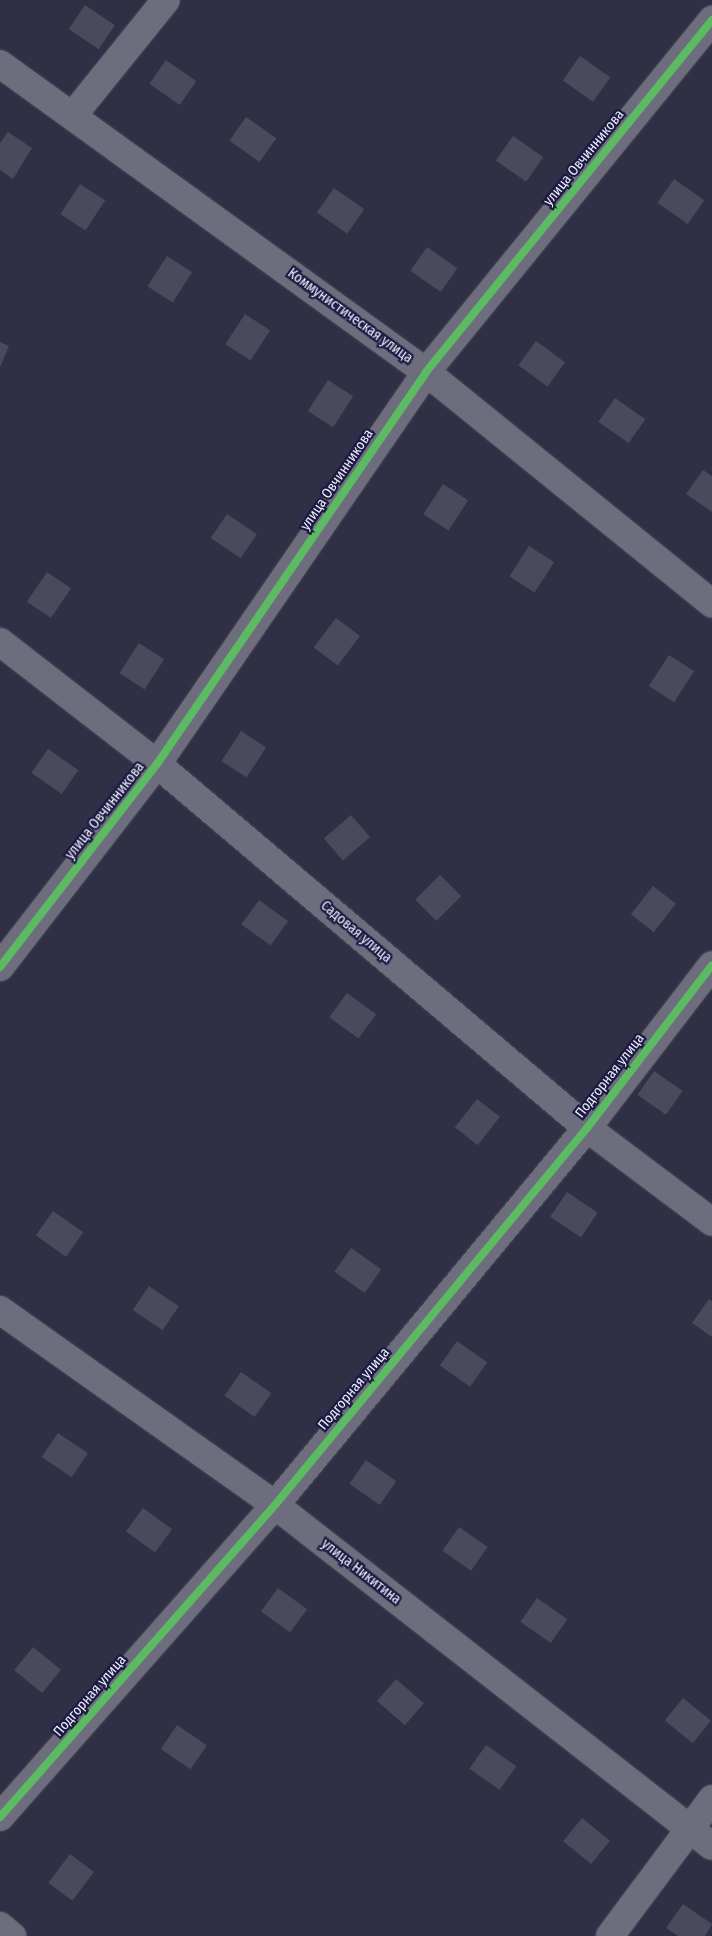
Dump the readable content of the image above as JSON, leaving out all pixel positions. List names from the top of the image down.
{
  "streets": {
    "street": [
      "улица Овчинникова",
      "Коммунистическая улица",
      "Садовая улица",
      "Подгорная улица",
      "улица Никитина"
    ]
  },
  "crossings": [
    ["улица Овчинникова", "Коммунистическая улица"],
    ["улица Овчинникова", "Садовая улица"],
    ["Садовая улица", "Подгорная улица"],
    ["Подгорная улица", "улица Никитина"]
  ]
}
